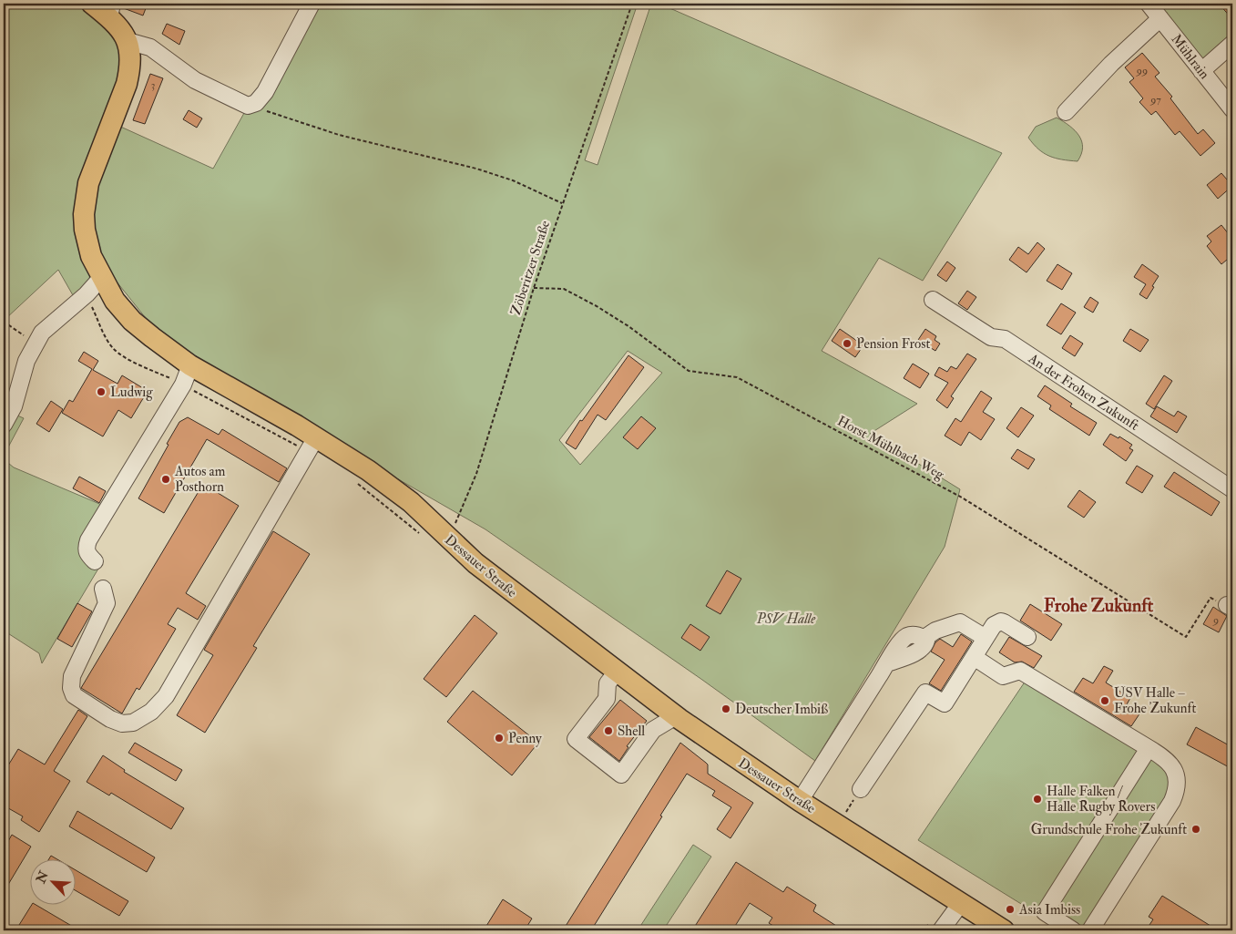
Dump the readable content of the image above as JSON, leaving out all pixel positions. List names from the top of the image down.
{
  "streets": {
    "main road": ["Dessauer Straße"],
    "street": ["Mühlrain", "An der Frohen Zukunft"],
    "path": ["Zöberitzer Straße", "Horst Mühlbach Weg"]
  },
  "crossings": [
    ["Zöberitzer Straße", "Horst Mühlbach Weg"],
    ["Zöberitzer Straße", "Dessauer Straße"]
  ],
  "districts": ["Frohe Zukunft"],
  "parks": ["PSV Halle"],
  "places": [
    "Pension Frost",
    "Ludwig",
    "Autos am Posthorn",
    "USV Halle – Frohe Zukunft",
    "Deutscher Imbiß",
    "Shell",
    "Penny",
    "Halle Falken / Halle Rugby Rovers",
    "Grundschule Frohe Zukunft",
    "Asia Imbiss"
  ],
  "house_numbers": [
    "99",
    "3",
    "97",
    "9"
  ],
  "north": "top left"
}
